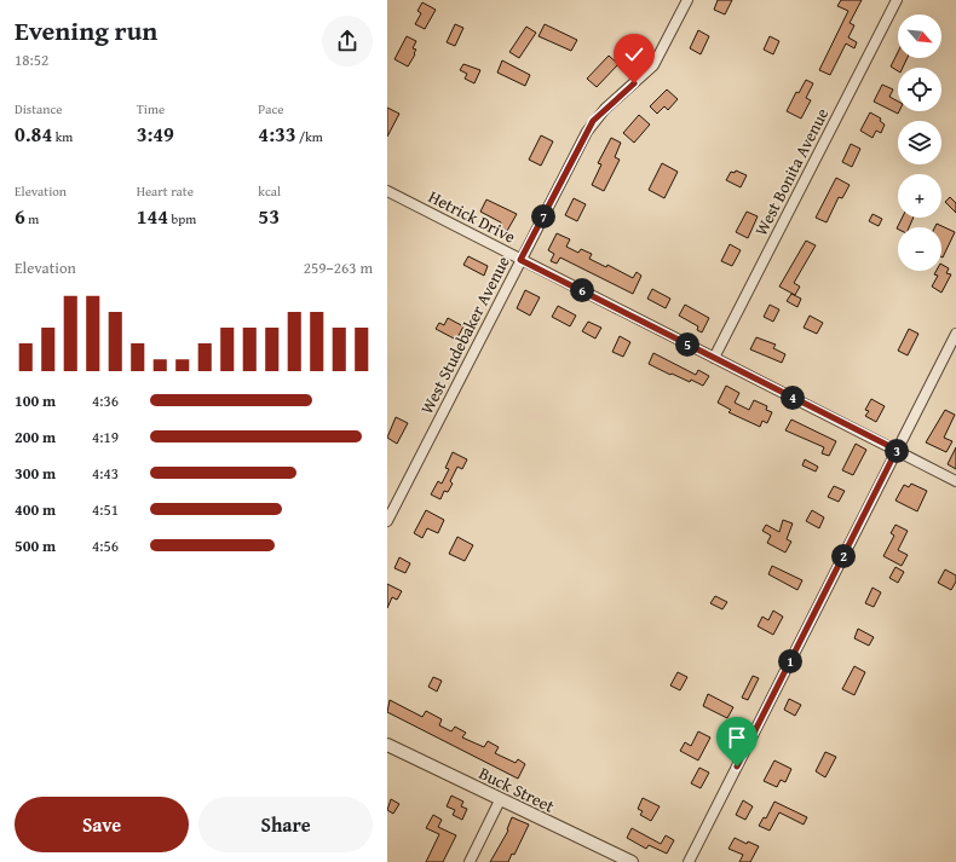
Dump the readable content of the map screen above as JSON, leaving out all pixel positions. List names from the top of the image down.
{
  "streets": {
    "street": [
      "West Bonita Avenue",
      "Hetrick Drive",
      "West Studebaker Avenue",
      "Buck Street"
    ]
  },
  "crossings": [
    ["West Bonita Avenue", "Hetrick Drive"],
    ["Hetrick Drive", "West Studebaker Avenue"]
  ],
  "north": "bottom right",
  "page": {
    "heading": ["Evening run", "18:52"],
    "map_buttons": ["+", "−"],
    "stats": [
      ["Distance", "0.84 km"],
      ["Time", "3:49"],
      ["Pace", "4:33 /km"],
      ["Elevation", "6 m"],
      ["Heart rate", "144 bpm"],
      ["kcal", "53"]
    ],
    "pins": [
      "7",
      "6",
      "5",
      "4",
      "3",
      "2",
      "1"
    ],
    "chart": ["Elevation", "259–263 m"],
    "list": [
      {
        "name": "100 m",
        "note": "4:36"
      },
      {
        "name": "200 m",
        "note": "4:19"
      },
      {
        "name": "300 m",
        "note": "4:43"
      },
      {
        "name": "400 m",
        "note": "4:51"
      },
      {
        "name": "500 m",
        "note": "4:56"
      }
    ],
    "buttons": ["Save", "Share"]
  }
}
